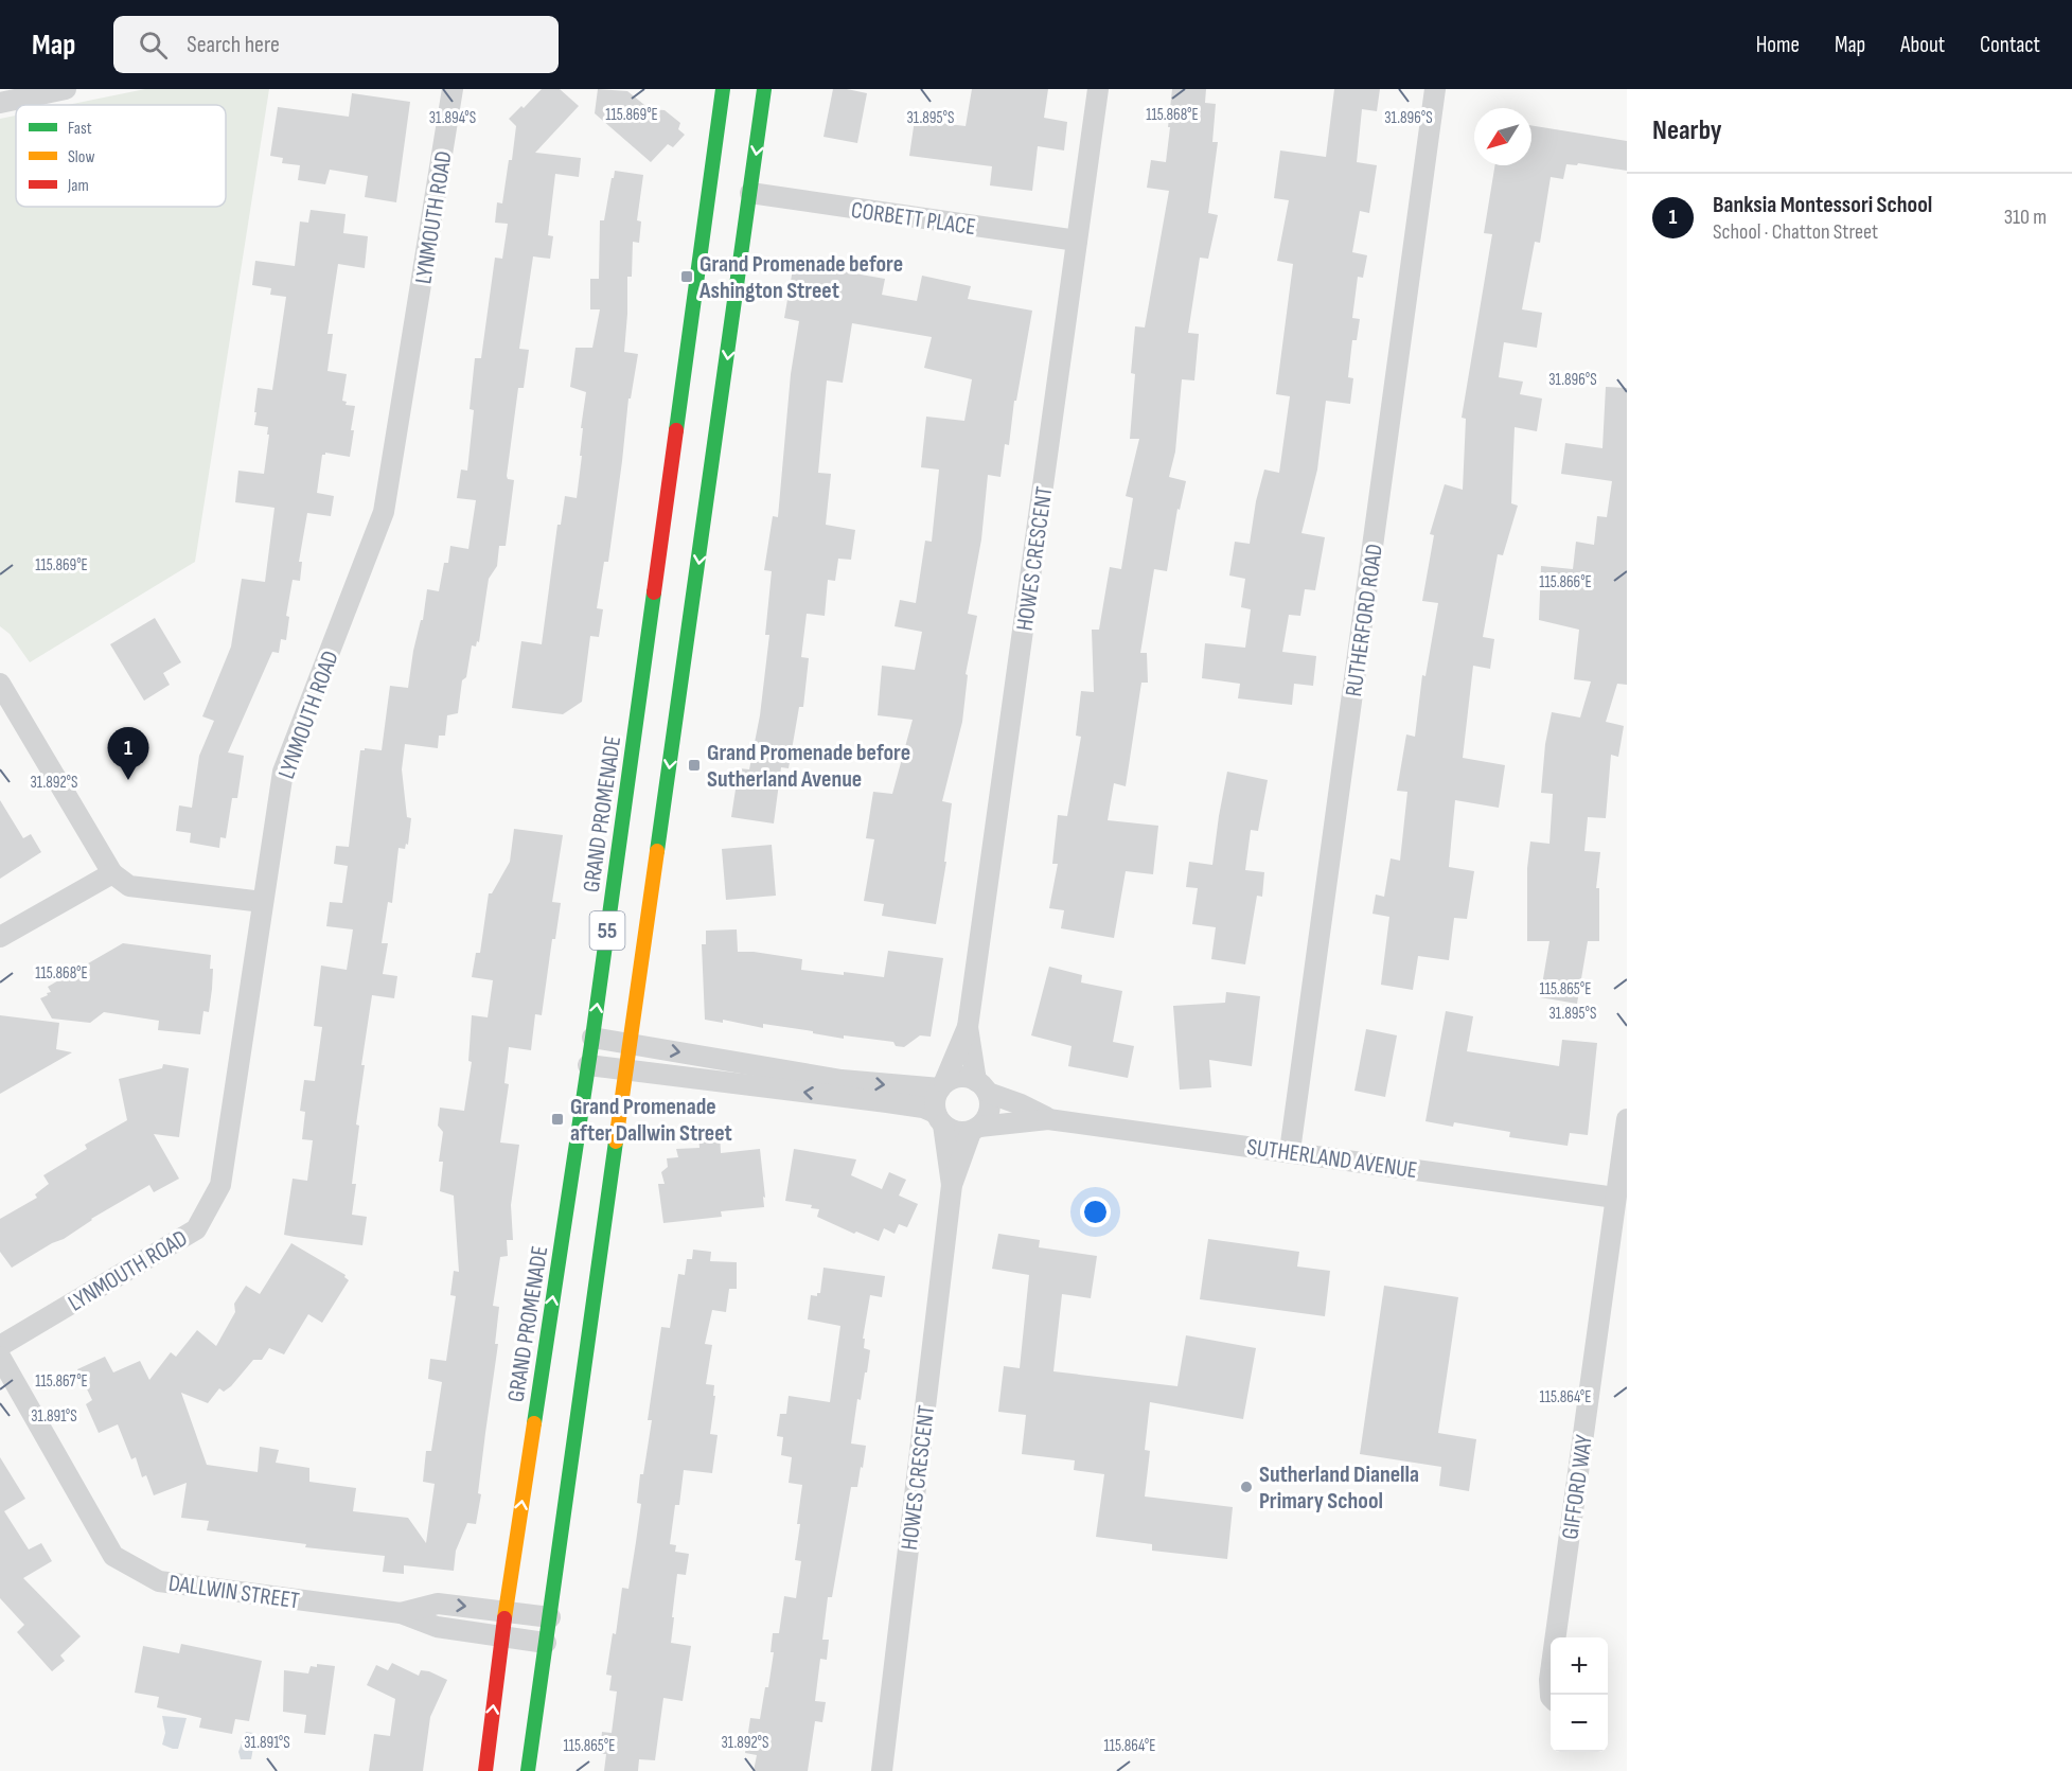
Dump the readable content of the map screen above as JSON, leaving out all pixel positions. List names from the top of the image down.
{
  "streets": {
    "main road": ["GRAND PROMENADE", "55"],
    "street": [
      "LYNMOUTH ROAD",
      "CORBETT PLACE",
      "HOWES CRESCENT",
      "RUTHERFORD ROAD",
      "SUTHERLAND AVENUE",
      "GIFFORD WAY",
      "DALLWIN STREET"
    ]
  },
  "crossings": [
    ["CORBETT PLACE", "HOWES CRESCENT"],
    ["CORBETT PLACE", "55"],
    ["HOWES CRESCENT", "SUTHERLAND AVENUE"],
    ["RUTHERFORD ROAD", "SUTHERLAND AVENUE"],
    ["GRAND PROMENADE", "DALLWIN STREET"],
    ["55", "DALLWIN STREET"],
    ["SUTHERLAND AVENUE", "GIFFORD WAY"]
  ],
  "places": {
    "transit": ["Grand Promenade before Ashington Street", "Grand Promenade before Sutherland Avenue", "Grand Promenade after Dallwin Street"],
    "other": ["Sutherland Dianella Primary School"]
  },
  "legend": ["Fast", "Slow", "Jam"],
  "north": "bottom left",
  "page": {
    "header": "Map",
    "search": "Search here",
    "nav": [
      "Home",
      "Map",
      "About",
      "Contact"
    ],
    "heading": "Nearby",
    "list": [
      {
        "mark": "1",
        "name": "Banksia Montessori School",
        "note": "School · Chatton Street",
        "value": "310 m"
      }
    ],
    "pins": "1",
    "map_buttons": ["+", "−"]
  },
  "coordinates": [
    "115.868°E",
    "115.869°E",
    "31.894°S",
    "31.895°S",
    "31.896°S",
    "115.866°E",
    "31.892°S",
    "115.865°E",
    "115.867°E",
    "115.864°E",
    "31.891°S"
  ]
}
